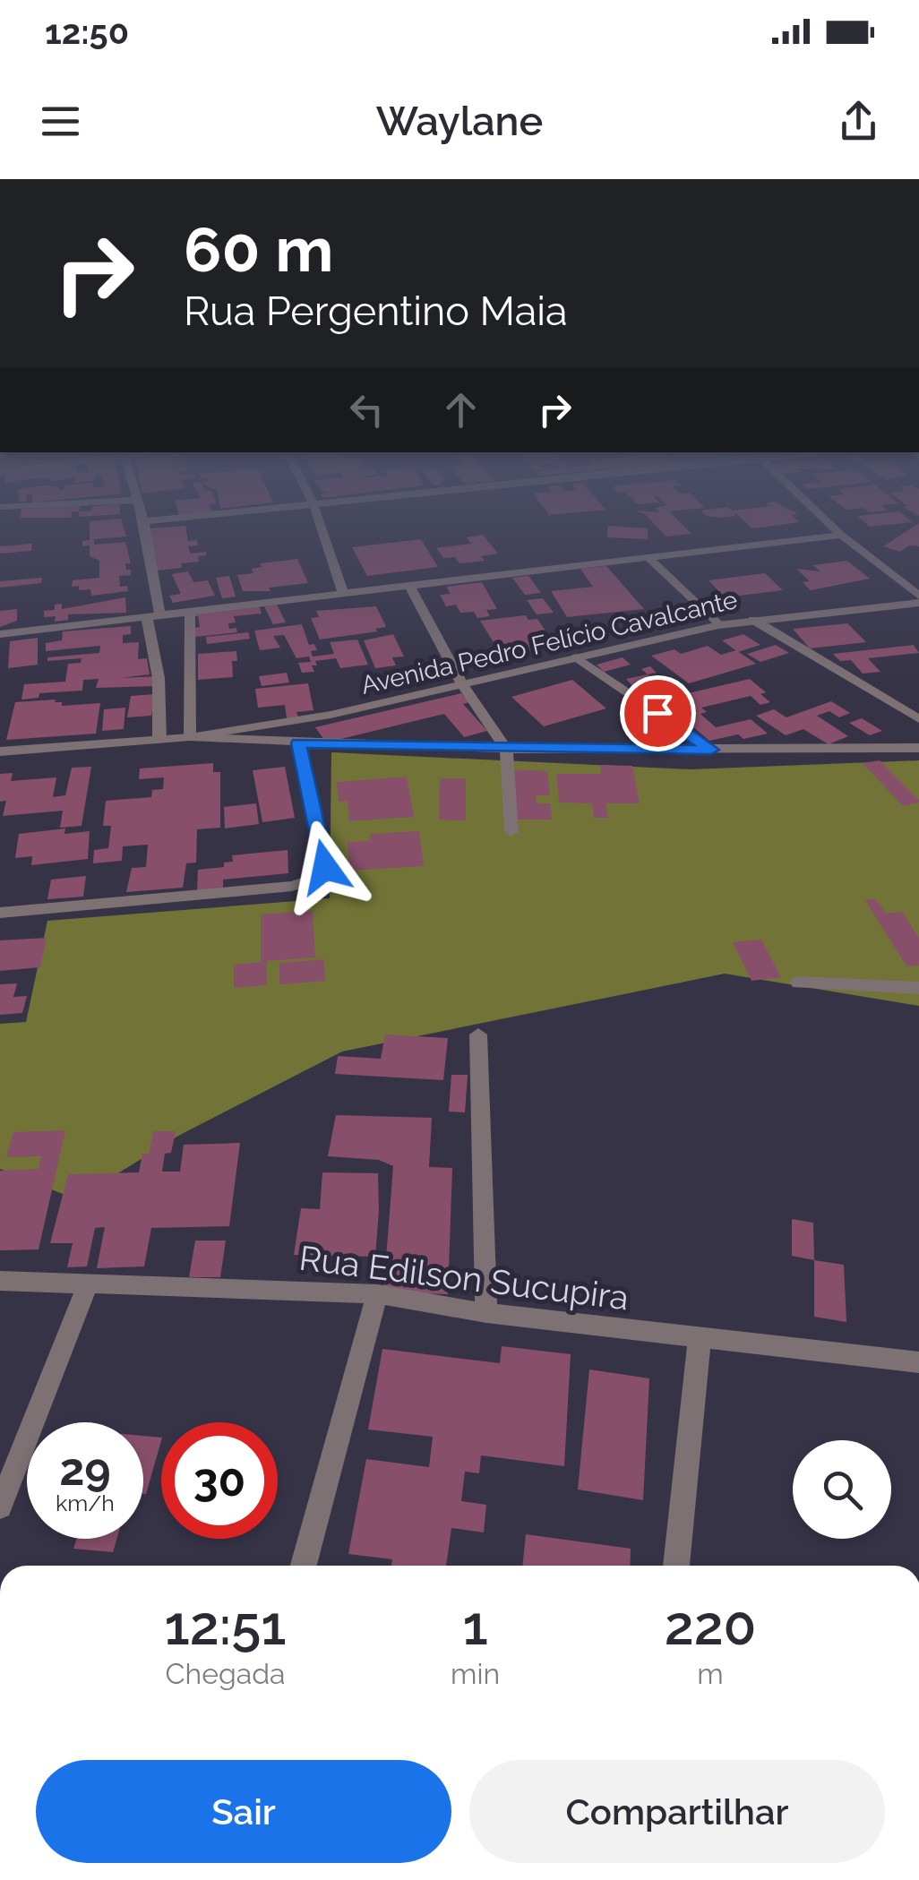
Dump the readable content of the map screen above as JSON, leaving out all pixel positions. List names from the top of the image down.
{
  "streets": {
    "street": ["Avenida Pedro Felício Cavalcante", "Rua Edilson Sucupira"]
  },
  "page": {
    "status": "12:50",
    "header": "Waylane",
    "turn": ["60 m", "Rua Pergentino Maia"],
    "speed": "29 km/h",
    "limit": "30",
    "eta": [
      "12:51",
      "Chegada",
      "1",
      "min",
      "220",
      "m"
    ],
    "buttons": ["Sair", "Compartilhar"]
  }
}
